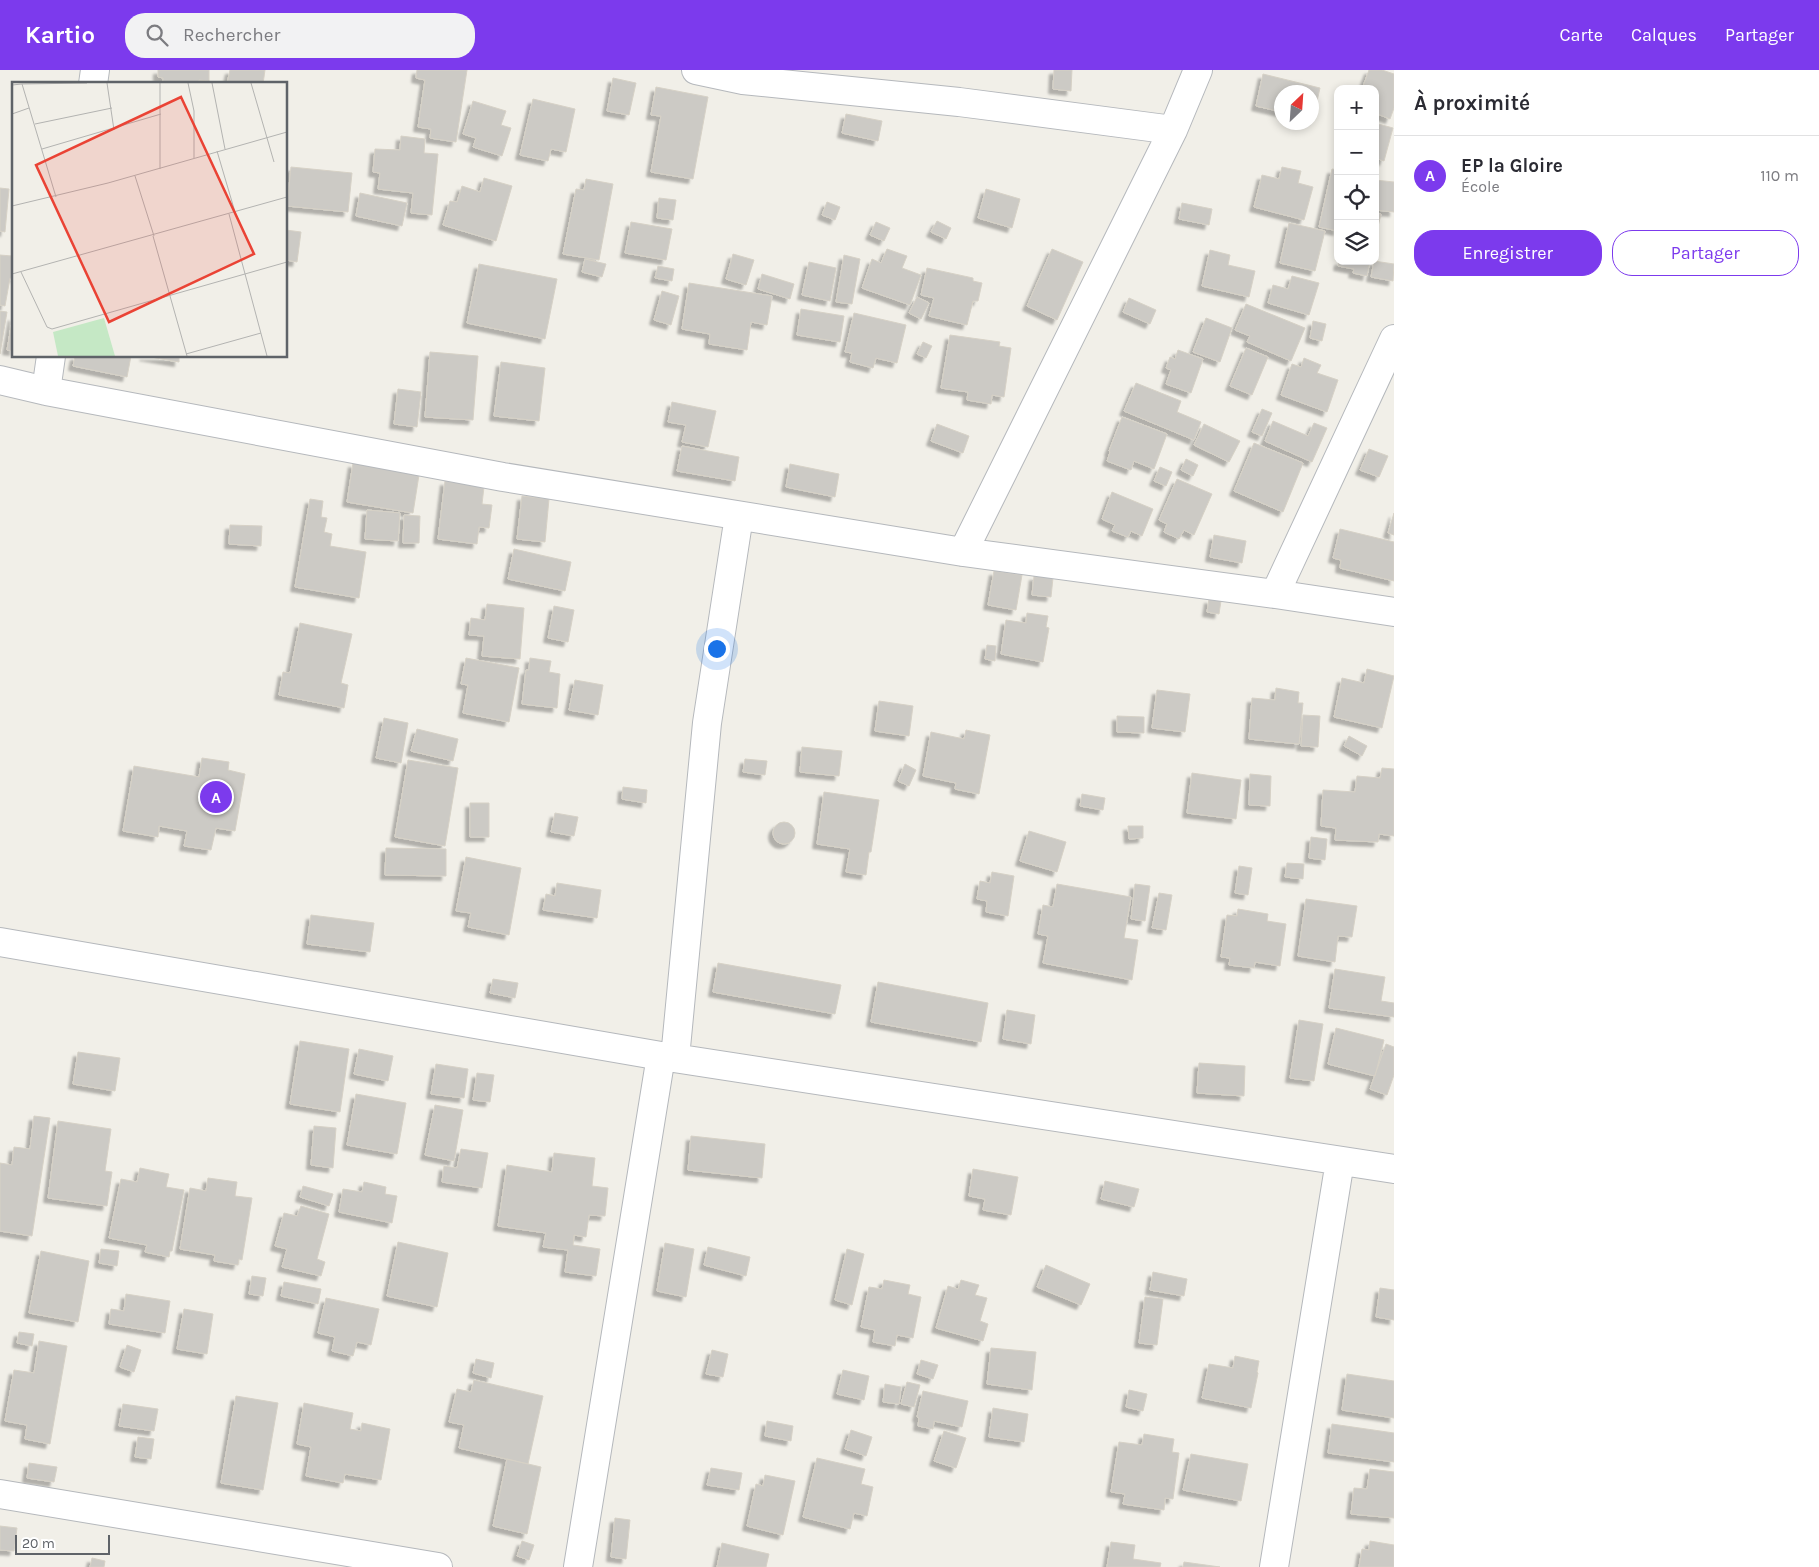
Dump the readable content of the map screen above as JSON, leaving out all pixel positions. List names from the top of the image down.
{
  "scale_bar": "20 m",
  "north": "top right",
  "page": {
    "header": "Kartio",
    "search": "Rechercher",
    "nav": ["Carte", "Calques", "Partager"],
    "heading": "À proximité",
    "map_buttons": ["+", "−"],
    "list": [
      {
        "mark": "A",
        "name": "EP la Gloire",
        "note": "École",
        "value": "110 m"
      }
    ],
    "buttons": ["Enregistrer", "Partager"],
    "pins": "A",
    "scale": "20 m"
  }
}
